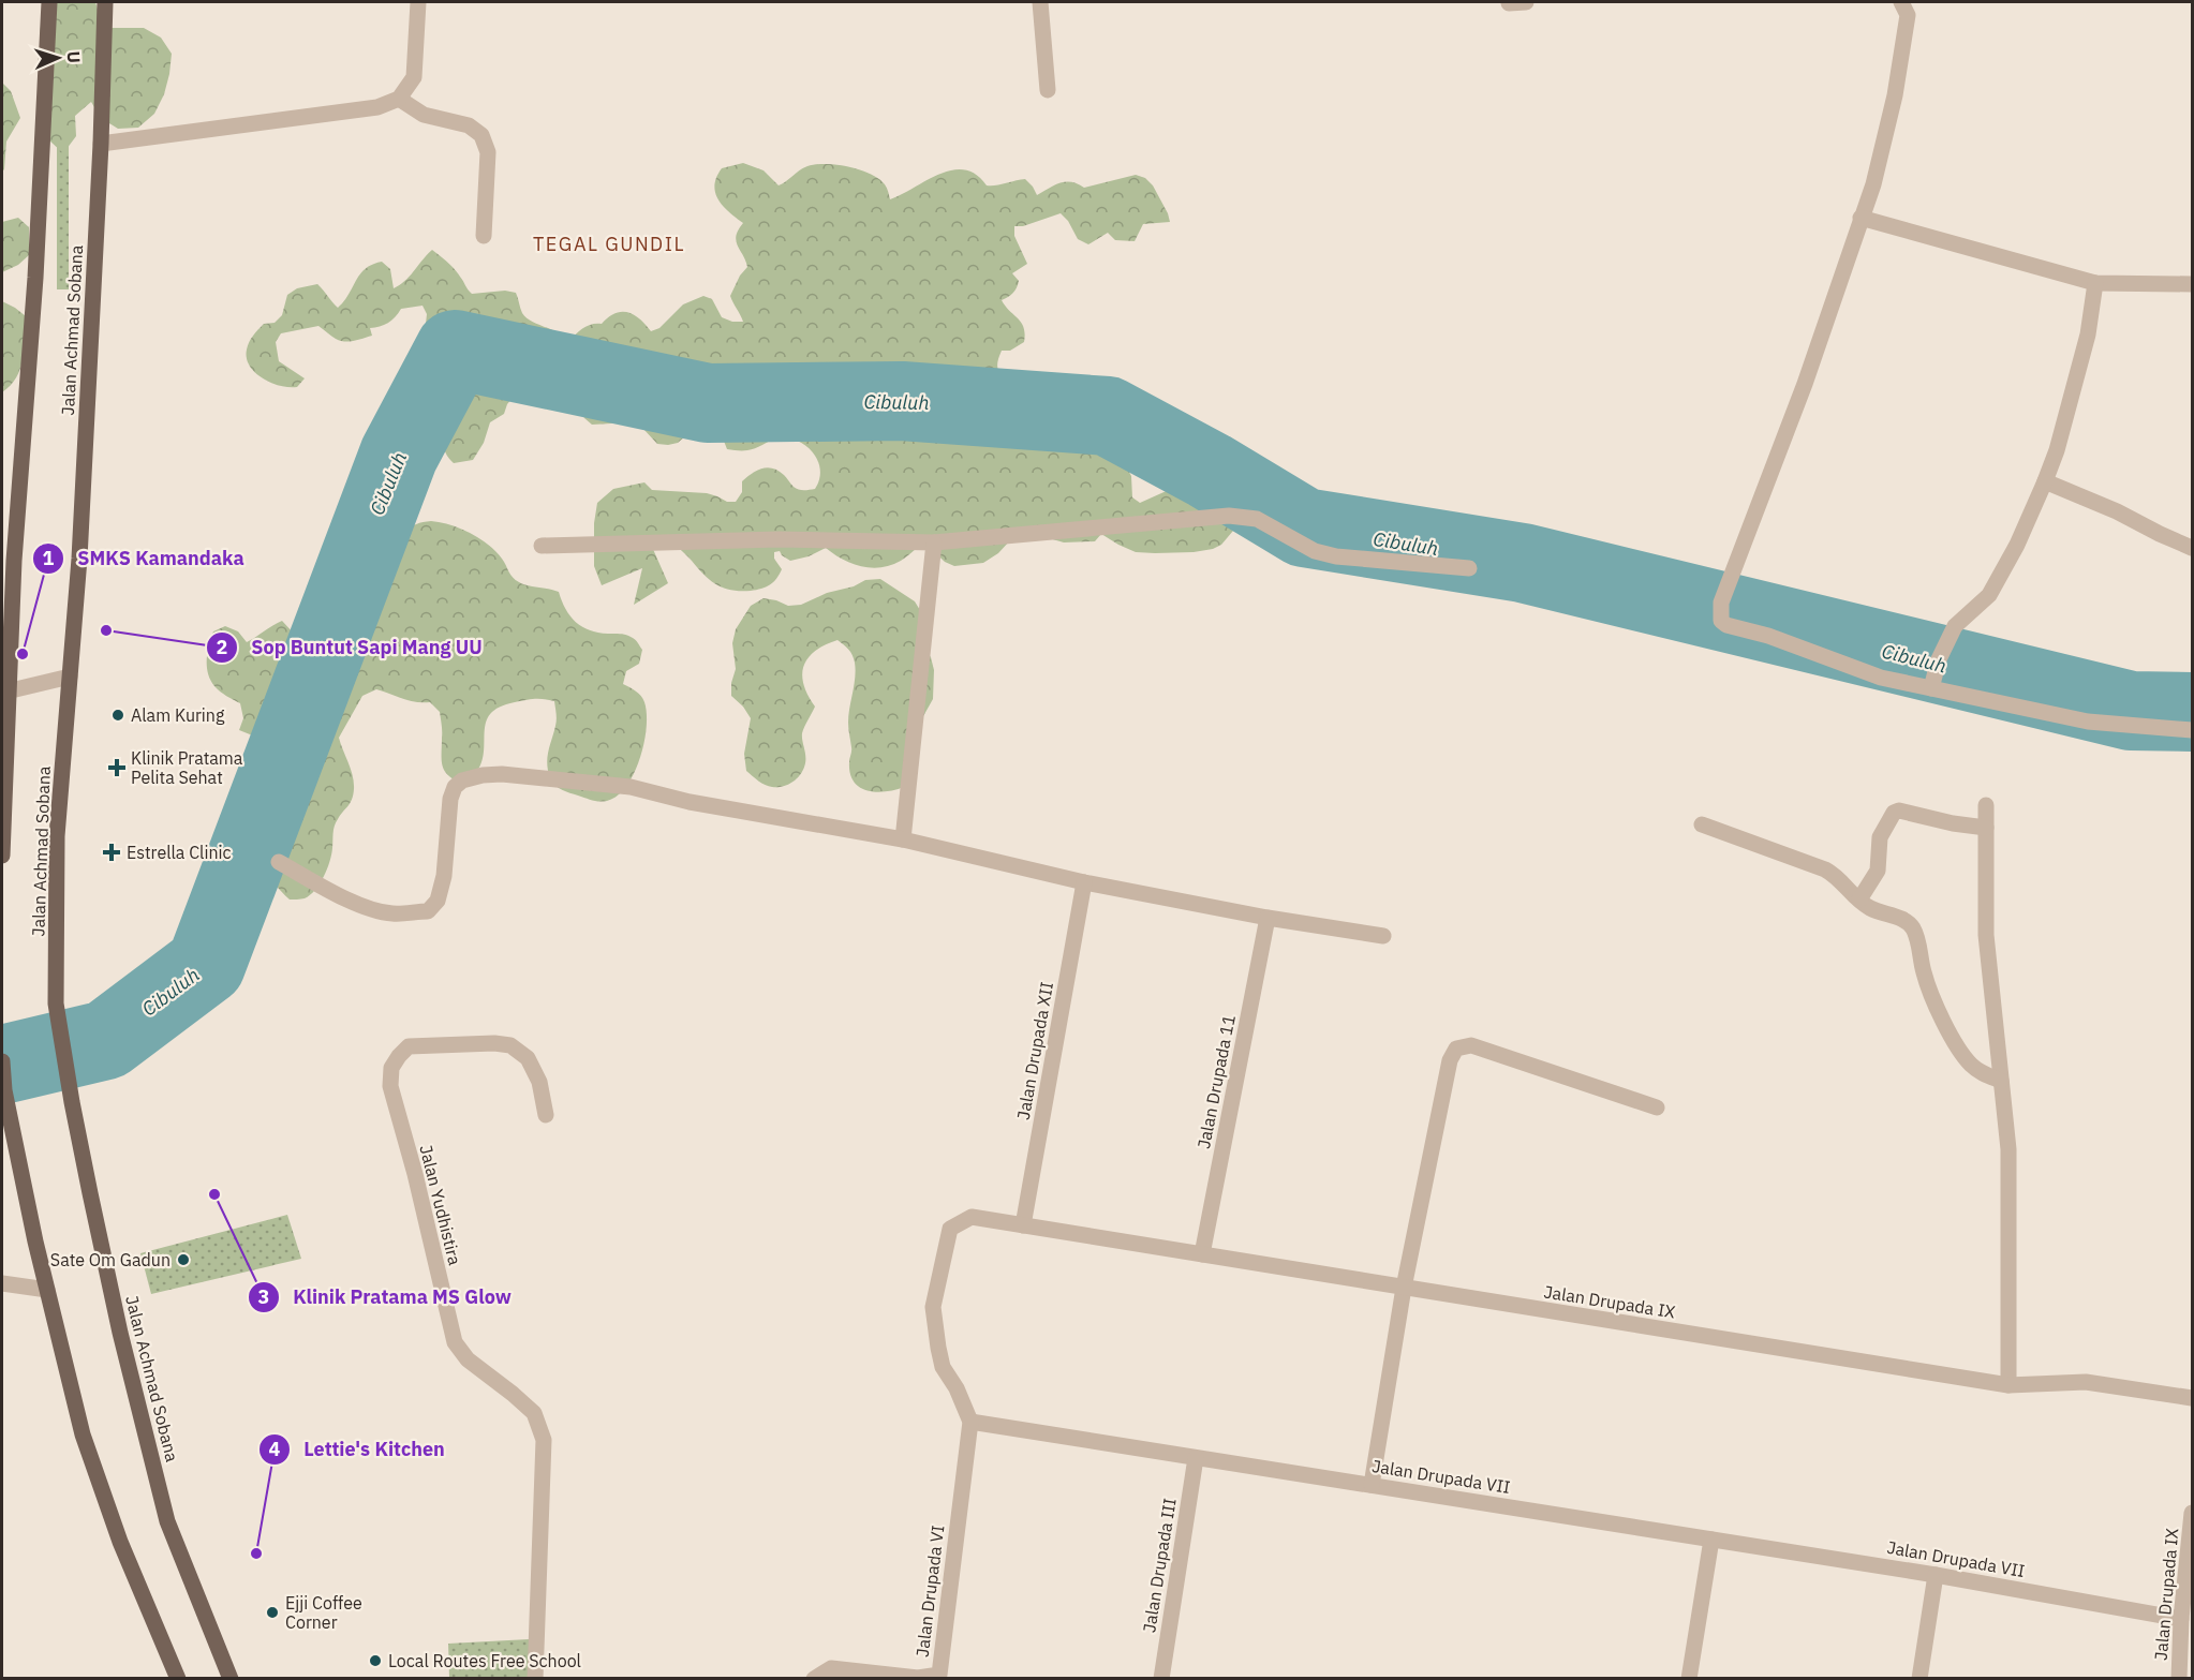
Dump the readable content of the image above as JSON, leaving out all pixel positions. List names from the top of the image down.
{
  "streets": {
    "main road": ["Jalan Achmad Sobana"],
    "street": [
      "Jalan Drupada XII",
      "Jalan Drupada 11",
      "Jalan Yudhistira",
      "Jalan Drupada IX",
      "Jalan Drupada VII",
      "Jalan Drupada III",
      "Jalan Drupada VI"
    ]
  },
  "crossings": [
    ["Jalan Drupada XII", "Jalan Drupada IX"],
    ["Jalan Drupada 11", "Jalan Drupada IX"],
    ["Jalan Drupada IX", "Jalan Drupada VII"],
    ["Jalan Drupada VII", "Jalan Drupada III"],
    ["Jalan Drupada VII", "Jalan Drupada VI"]
  ],
  "districts": ["TEGAL GUNDIL"],
  "water": ["Cibuluh"],
  "places": {
    "other": [
      "Sop Buntut Sapi Mang UU",
      "SMKS Kamandaka",
      "Alam Kuring",
      "Klinik Pratama MS Glow",
      "Sate Om Gadun",
      "Lettie's Kitchen",
      "Ejji Coffee Corner",
      "Local Routes Free School"
    ],
    "health": ["Klinik Pratama Pelita Sehat", "Estrella Clinic"]
  },
  "north": "right"
}
